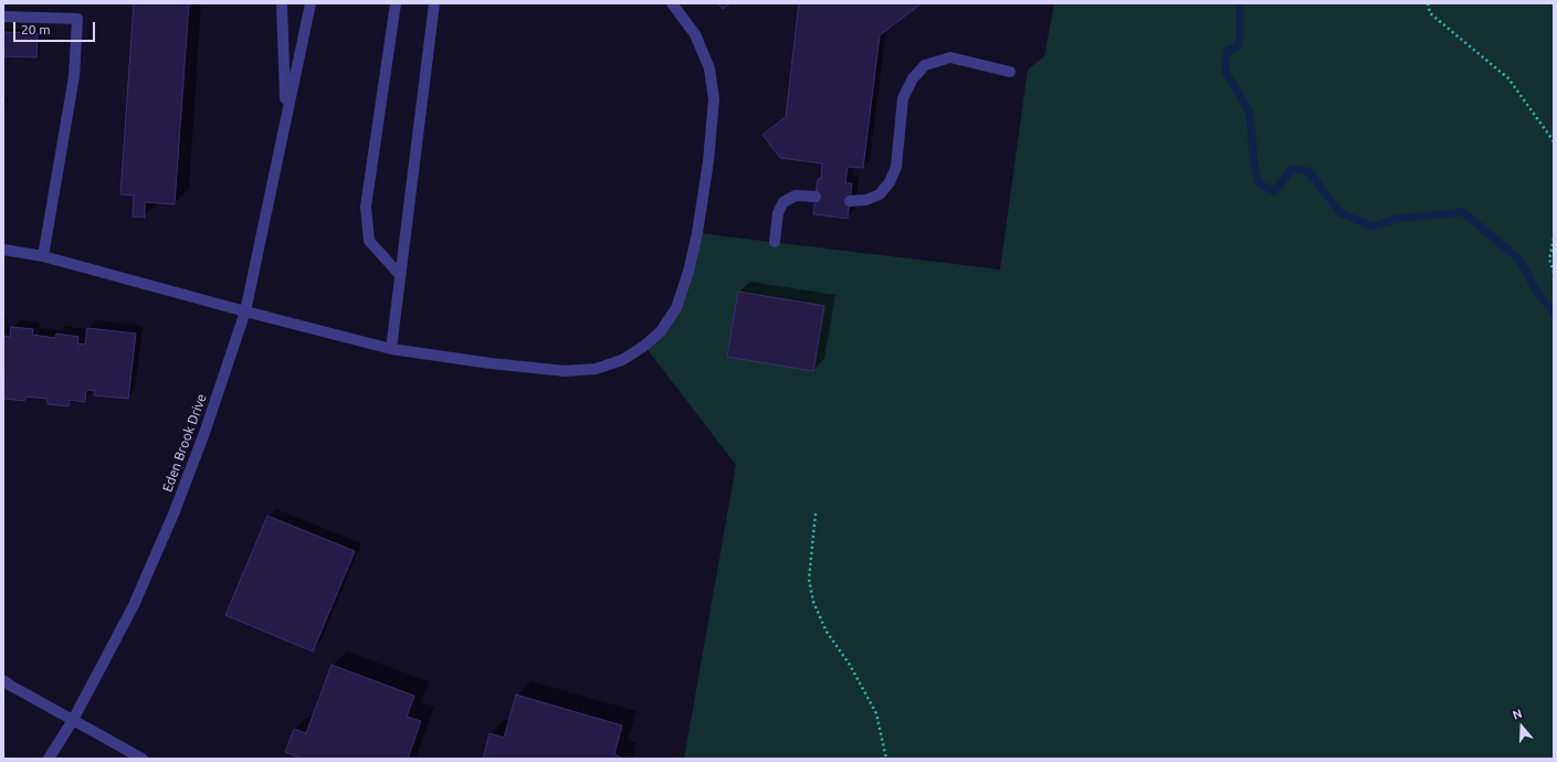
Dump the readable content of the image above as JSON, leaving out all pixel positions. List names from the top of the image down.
{
  "streets": {
    "street": ["Eden Brook Drive"]
  },
  "scale_bar": "20 m",
  "north": "top"
}
